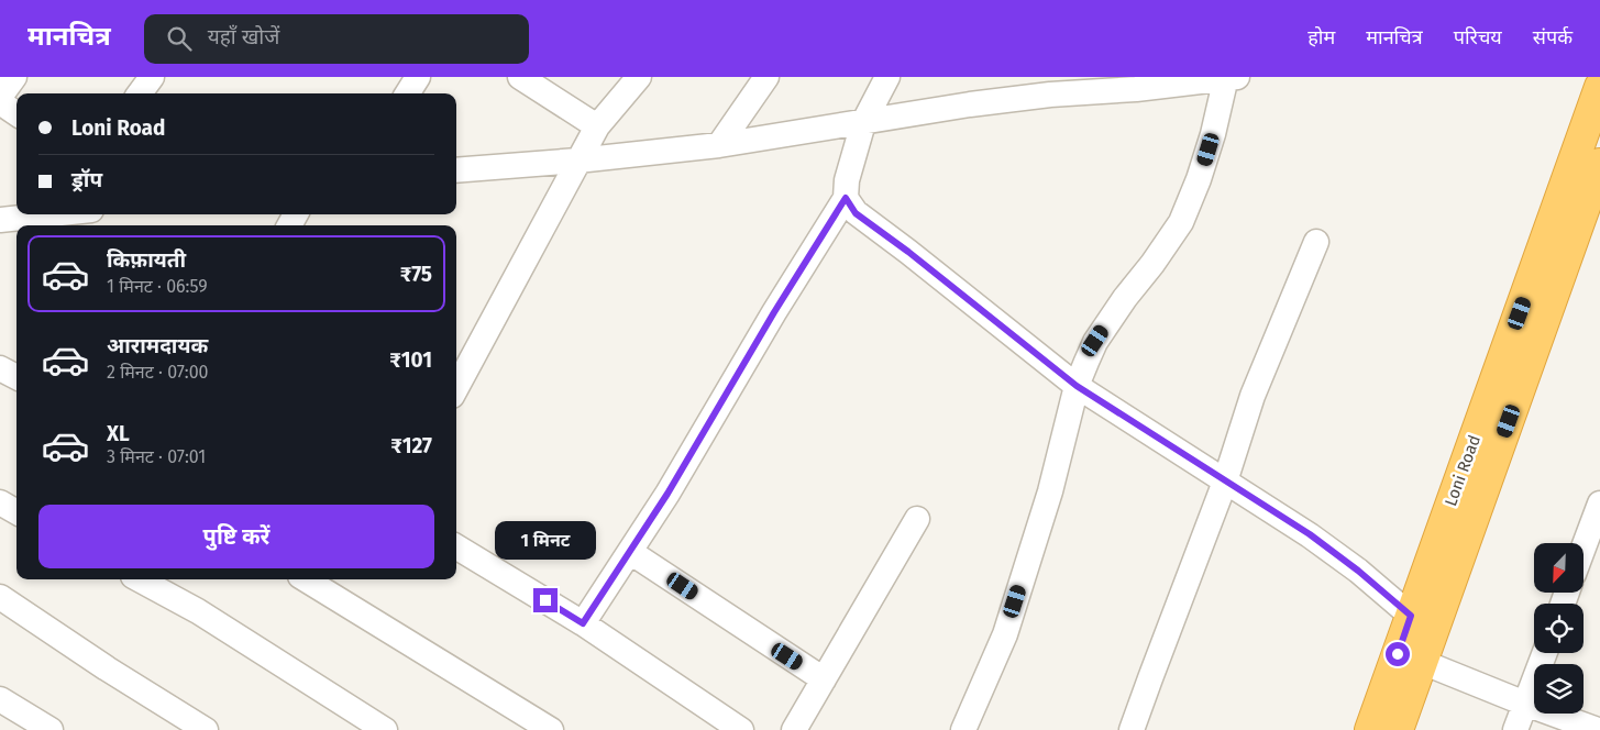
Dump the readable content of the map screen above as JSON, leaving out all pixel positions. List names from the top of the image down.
{
  "streets": {
    "highway": ["Loni Road"]
  },
  "north": "bottom left",
  "page": {
    "header": "मानचित्र",
    "search": "यहाँ खोजें",
    "nav": [
      "होम",
      "मानचित्र",
      "परिचय",
      "संपर्क"
    ],
    "banner": ["Loni Road", "ड्रॉप"],
    "list": [
      {
        "name": "किफ़ायती",
        "note": "1 मिनट · 06:59",
        "value": "₹75"
      },
      {
        "name": "आरामदायक",
        "note": "2 मिनट · 07:00",
        "value": "₹101"
      },
      {
        "name": "XL",
        "note": "3 मिनट · 07:01",
        "value": "₹127"
      }
    ],
    "buttons": "पुष्टि करें",
    "bubble": "1 मिनट"
  }
}
